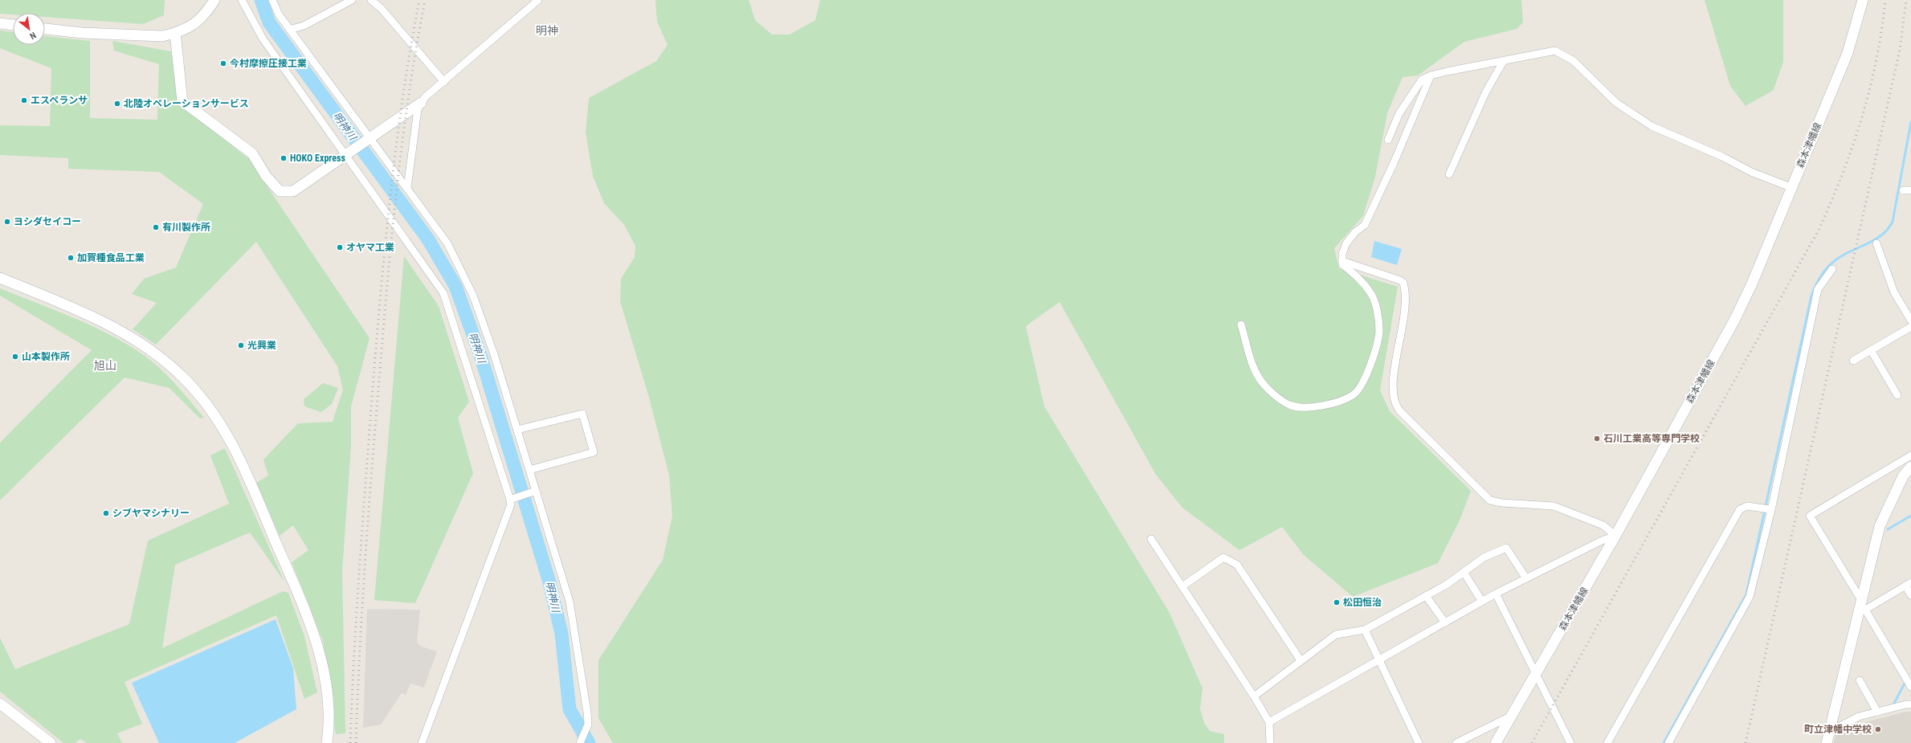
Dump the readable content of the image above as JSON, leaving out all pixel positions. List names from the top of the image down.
{
  "streets": {
    "street": ["森本津幡線"]
  },
  "districts": ["明神", "旭山"],
  "water": ["明神川"],
  "places": [
    "今村摩擦圧接工業",
    "エスペランサ",
    "北陸オペレーションサービス",
    "HOKO Express",
    "ヨシダセイコー",
    "有川製作所",
    "オヤマ工業",
    "加賀種食品工業",
    "光興業",
    "山本製作所",
    "石川工業高等専門学校",
    "シブヤマシナリー",
    "松田恒治",
    "町立津幡中学校"
  ],
  "north": "bottom right"
}
